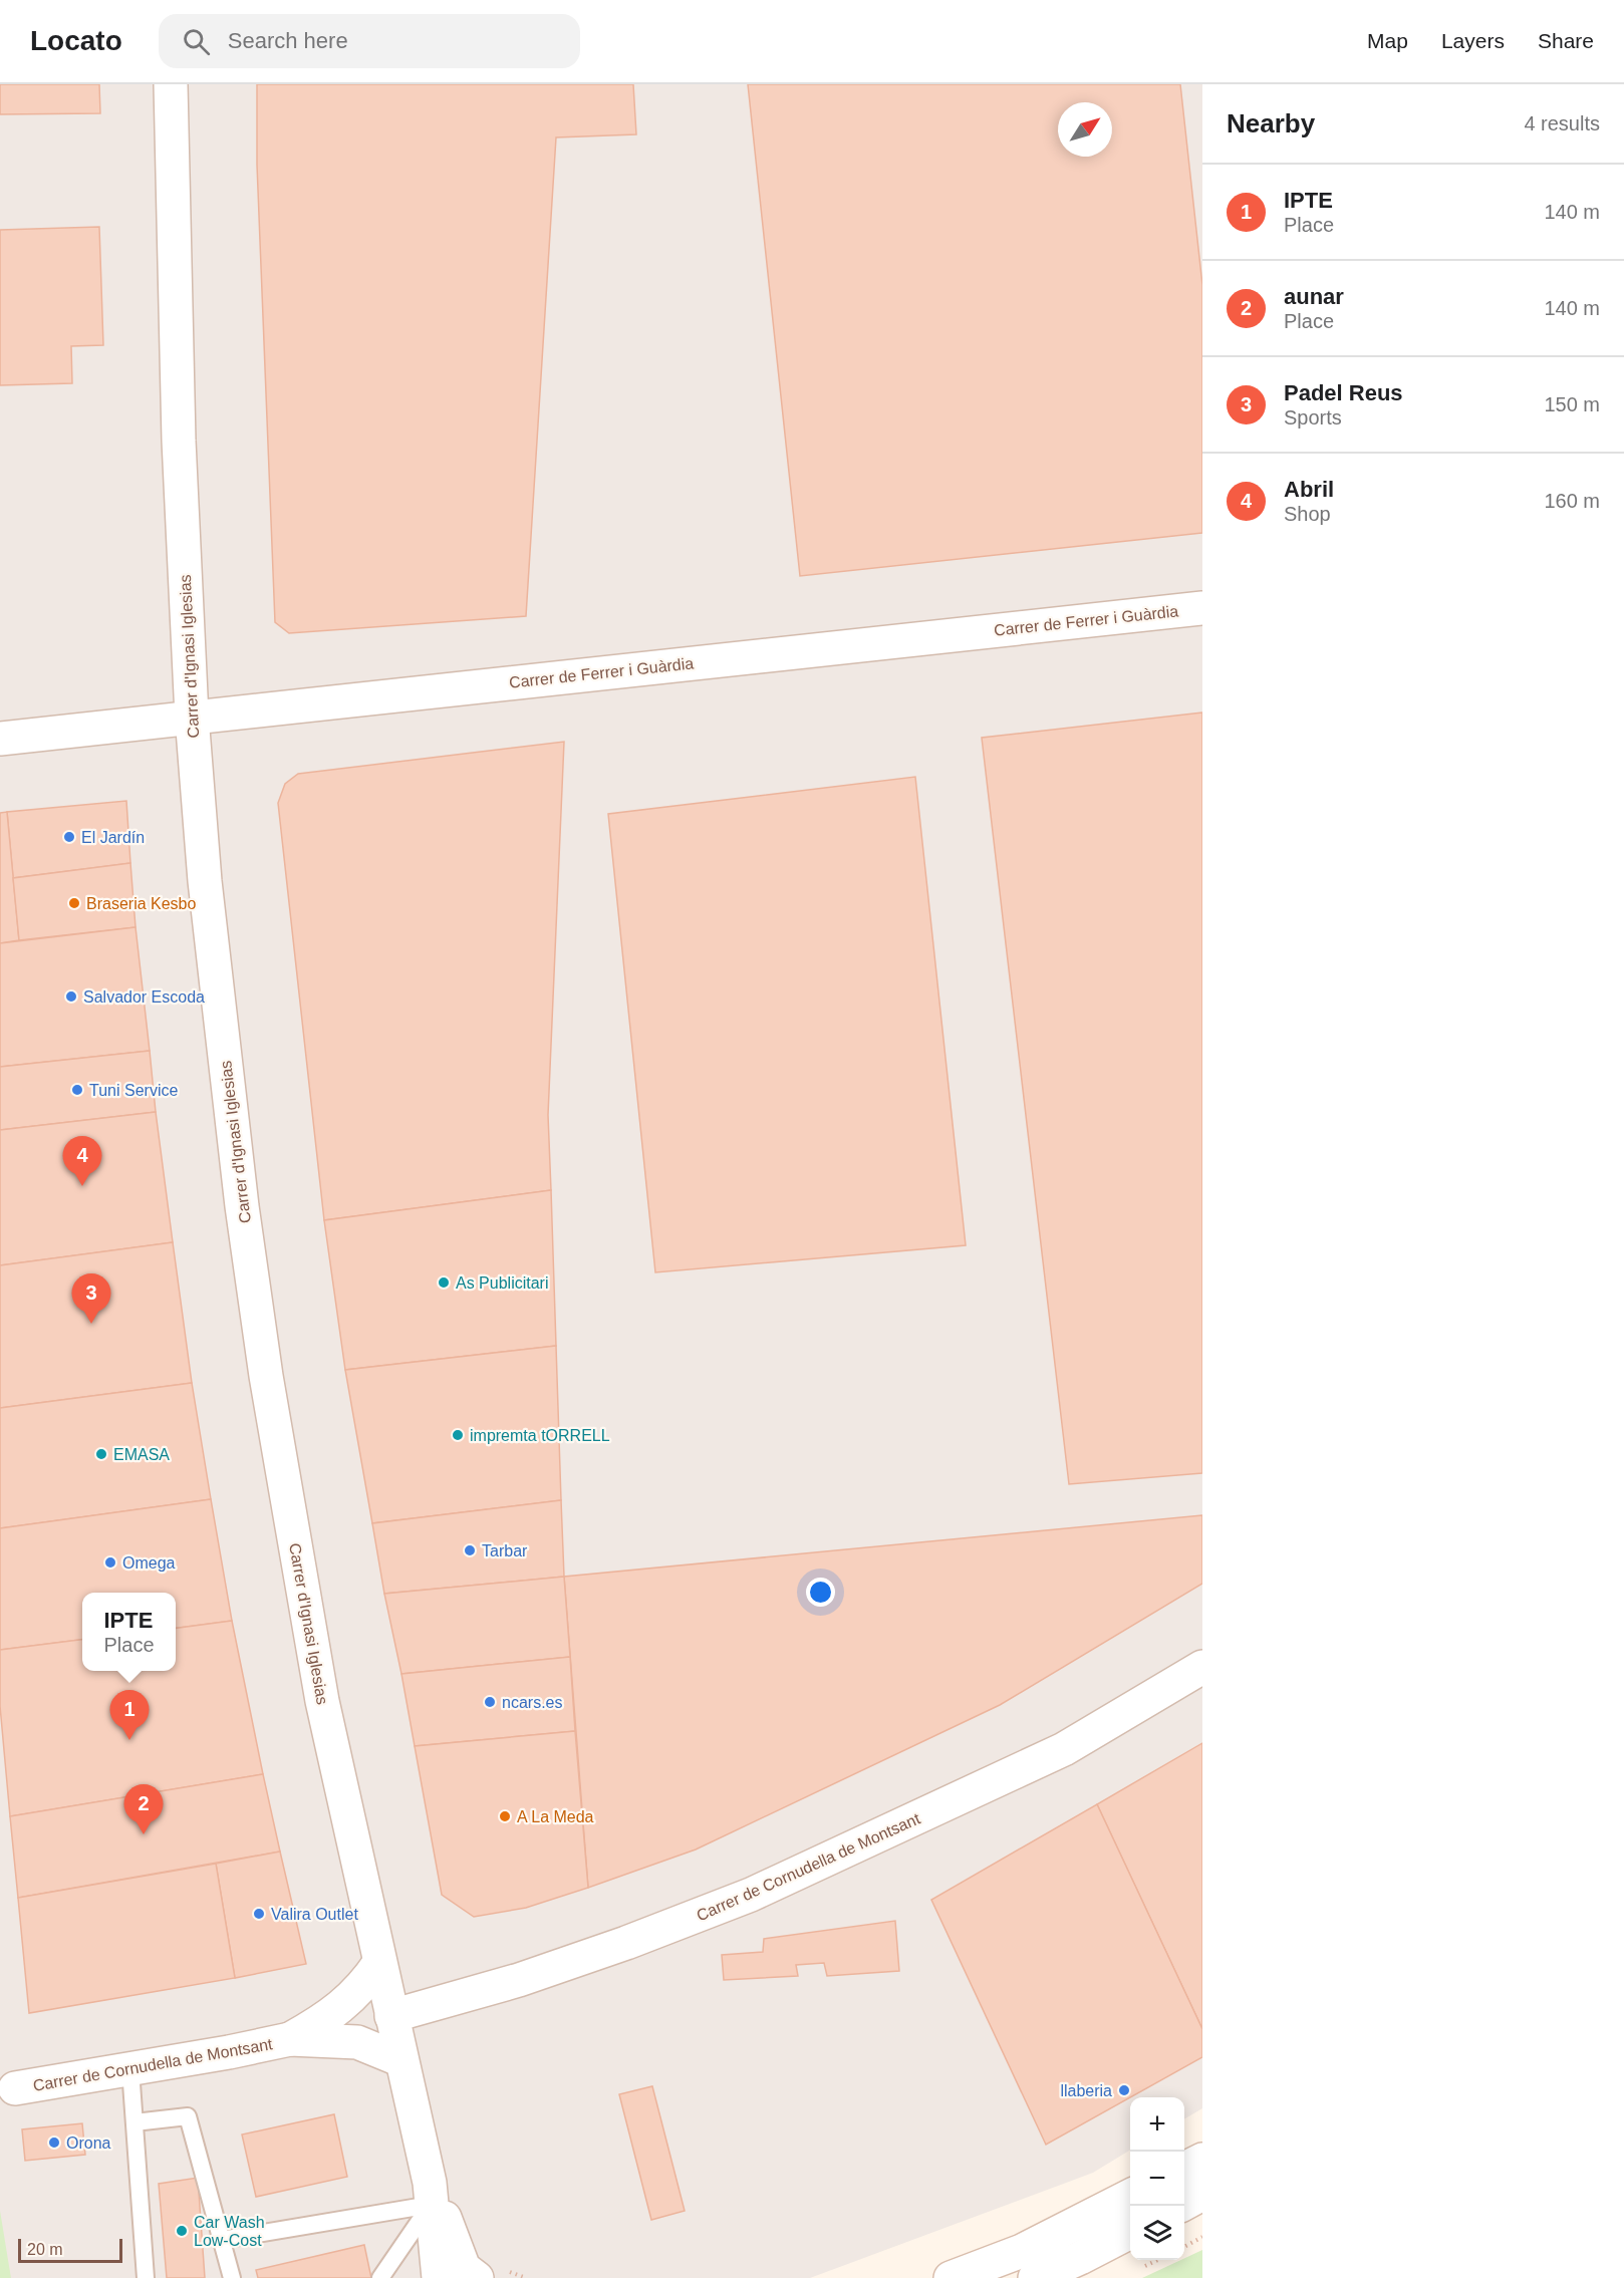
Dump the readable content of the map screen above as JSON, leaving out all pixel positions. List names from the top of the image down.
{
  "streets": {
    "street": ["Carrer de Ferrer i Guàrdia", "Carrer d'Ignasi Iglesias", "Carrer de Cornudella de Montsant"]
  },
  "crossings": [
    ["Carrer de Ferrer i Guàrdia", "Carrer d'Ignasi Iglesias"],
    ["Carrer d'Ignasi Iglesias", "Carrer de Cornudella de Montsant"]
  ],
  "places": [
    "El Jardín",
    "Braseria Kesbo",
    "Salvador Escoda",
    "Tuni Service",
    "As Publicitari",
    "impremta tORRELL",
    "EMASA",
    "Tarbar",
    "Omega",
    "ncars.es",
    "A La Meda",
    "Valira Outlet",
    "llaberia",
    "Orona",
    "Car Wash Low-Cost"
  ],
  "scale_bar": "20 m",
  "north": "top right",
  "page": {
    "header": "Locato",
    "search": "Search here",
    "nav": ["Map", "Layers", "Share"],
    "heading": ["Nearby", "4 results"],
    "list": [
      {
        "mark": "1",
        "name": "IPTE",
        "note": "Place",
        "value": "140 m"
      },
      {
        "mark": "2",
        "name": "aunar",
        "note": "Place",
        "value": "140 m"
      },
      {
        "mark": "3",
        "name": "Padel Reus",
        "note": "Sports",
        "value": "150 m"
      },
      {
        "mark": "4",
        "name": "Abril",
        "note": "Shop",
        "value": "160 m"
      }
    ],
    "pins": [
      "4",
      "3",
      "1",
      "2"
    ],
    "popup": ["IPTE", "Place"],
    "map_buttons": ["+", "−"],
    "scale": "20 m"
  }
}
